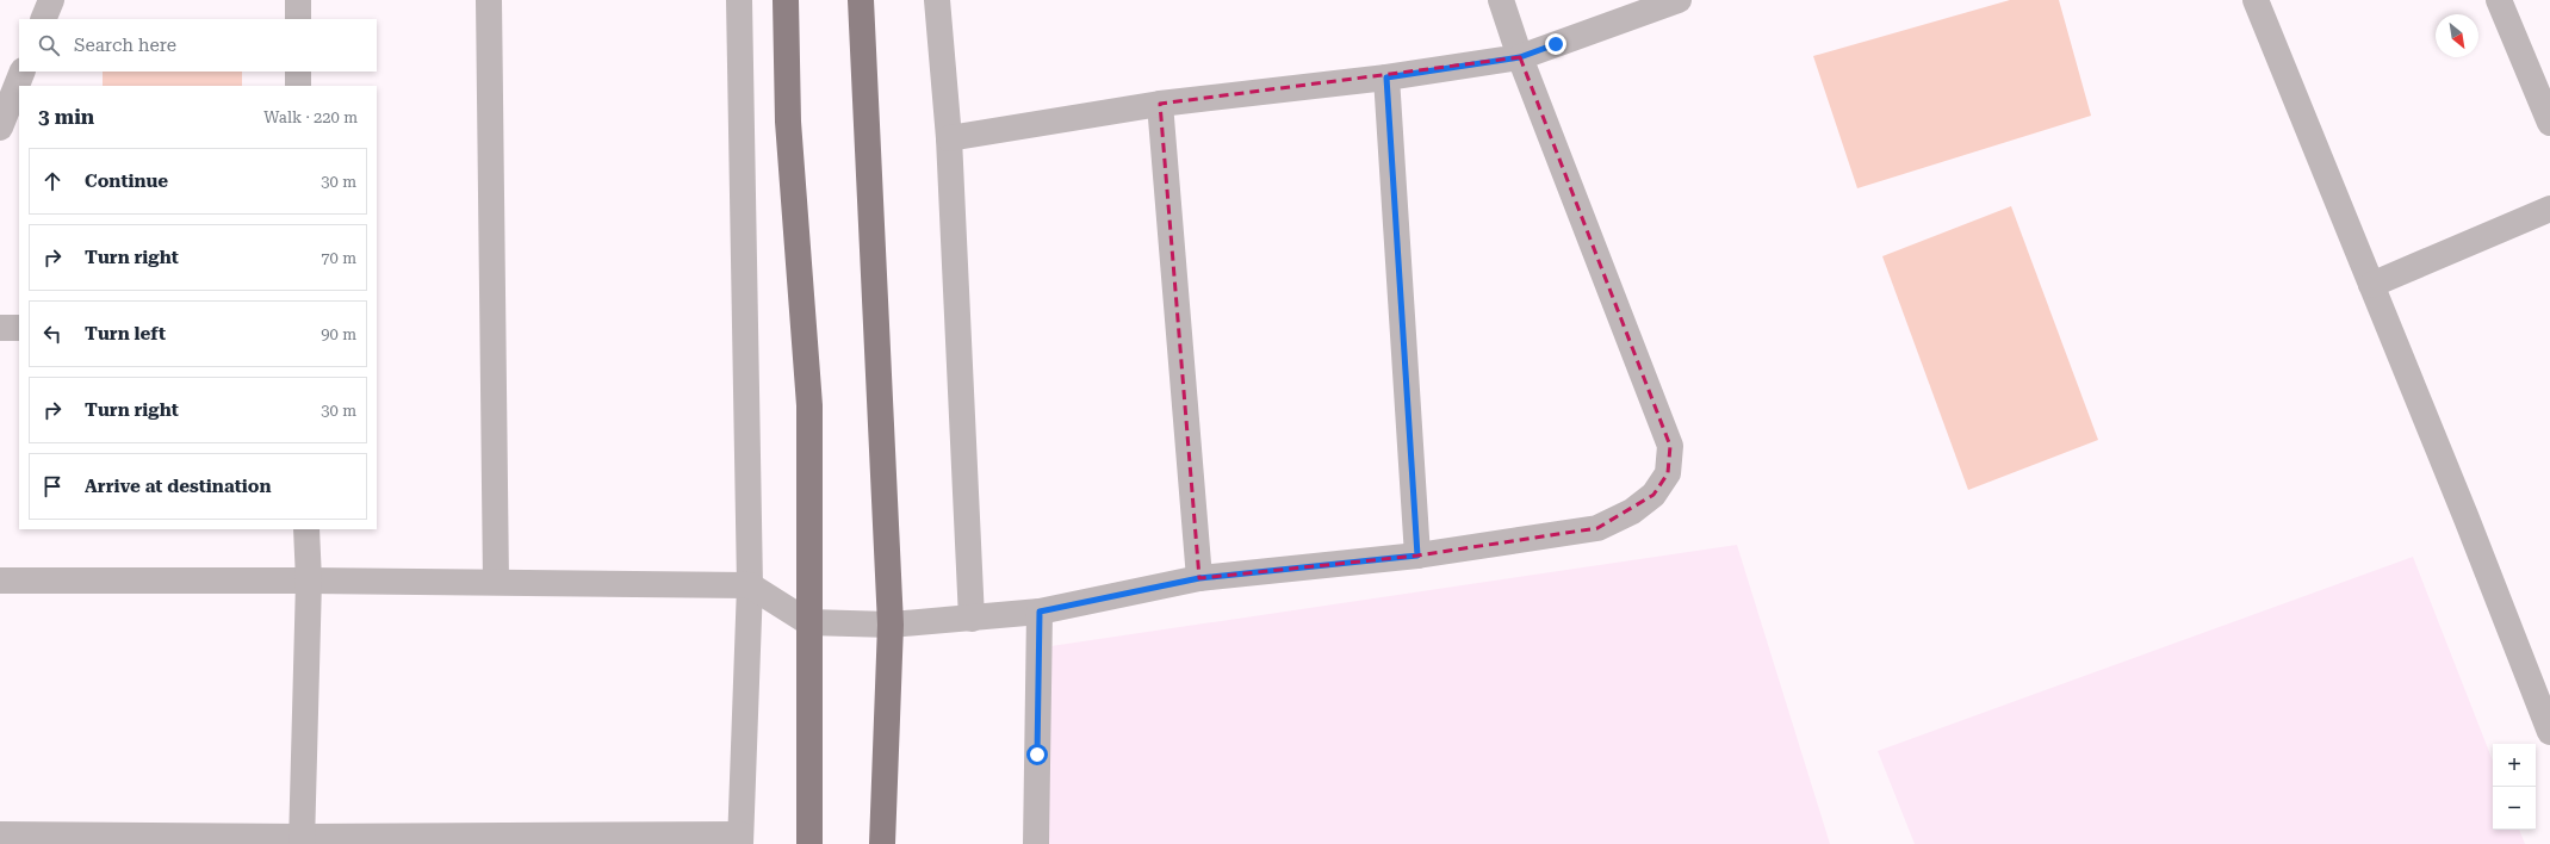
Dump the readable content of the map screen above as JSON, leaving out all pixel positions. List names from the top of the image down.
{
  "north": "bottom right",
  "page": {
    "search": "Search here",
    "heading": ["3 min", "Walk · 220 m"],
    "list": [
      ["Continue", "30 m"],
      ["Turn right", "70 m"],
      ["Turn left", "90 m"],
      ["Turn right", "30 m"],
      "Arrive at destination"
    ],
    "map_buttons": ["+", "−"]
  }
}
